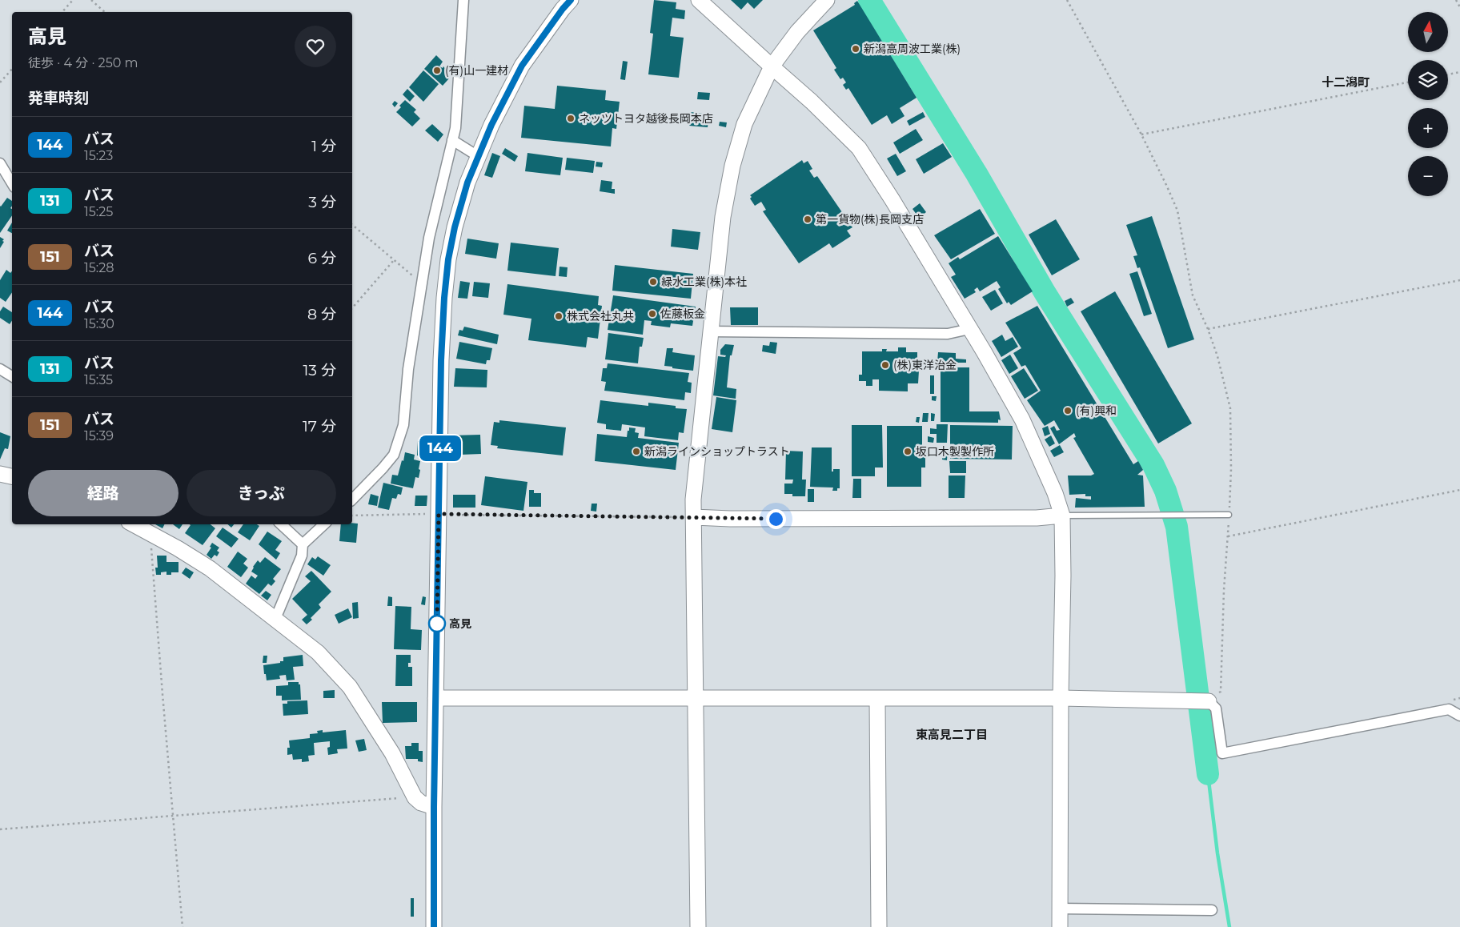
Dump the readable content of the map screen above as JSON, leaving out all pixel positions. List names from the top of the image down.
{
  "districts": ["十二潟町", "東高見二丁目"],
  "places": [
    "新潟高周波工業(株)",
    "(有)山一建材",
    "ネッツトヨタ越後長岡本店",
    "第一貨物(株)長岡支店",
    "緑水工業(株)本社",
    "佐藤板金",
    "株式会社丸共",
    "(株)東洋治金",
    "(有)興和",
    "新潟ラインショップトラスト",
    "坂口木製製作所",
    "高見"
  ],
  "lines": ["bus line 144"],
  "north": "top",
  "page": {
    "on_map": "144",
    "map_buttons": ["+", "−"],
    "heading": [
      ["高見", "徒歩 · 4 分 · 250 m"],
      "発車時刻"
    ],
    "list": [
      {
        "mark": "144",
        "name": "バス",
        "note": "15:23",
        "value": "1 分"
      },
      {
        "mark": "131",
        "name": "バス",
        "note": "15:25",
        "value": "3 分"
      },
      {
        "mark": "151",
        "name": "バス",
        "note": "15:28",
        "value": "6 分"
      },
      {
        "mark": "144",
        "name": "バス",
        "note": "15:30",
        "value": "8 分"
      },
      {
        "mark": "131",
        "name": "バス",
        "note": "15:35",
        "value": "13 分"
      },
      {
        "mark": "151",
        "name": "バス",
        "note": "15:39",
        "value": "17 分"
      }
    ],
    "buttons": ["経路", "きっぷ"]
  }
}
